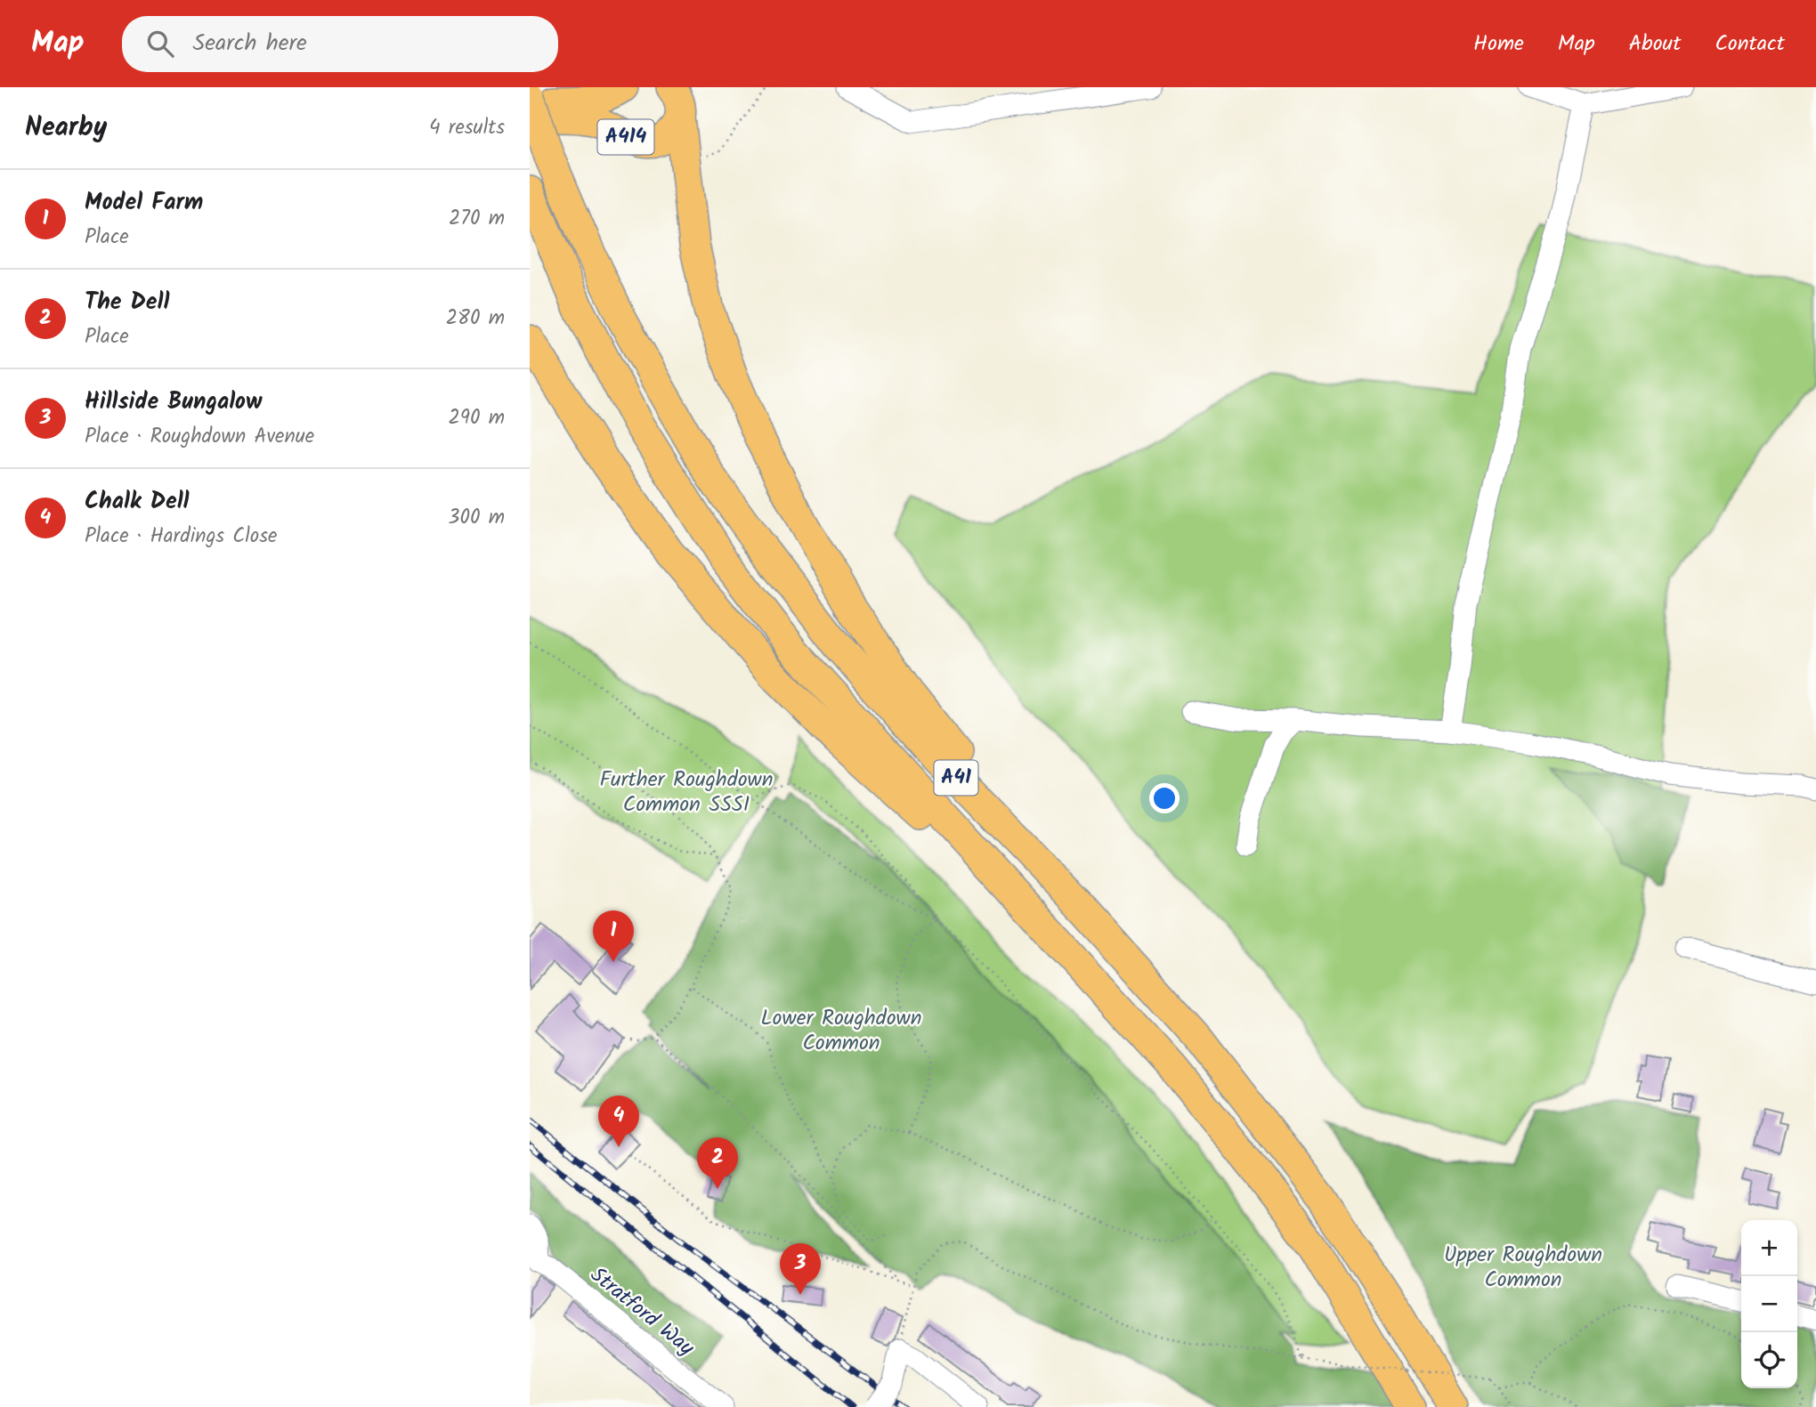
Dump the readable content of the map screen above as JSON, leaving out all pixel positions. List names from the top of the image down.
{
  "streets": {
    "highway": ["A414", "A41"],
    "street": ["Stratford Way"]
  },
  "crossings": [
    ["A414", "A41"]
  ],
  "parks": ["Further Roughdown Common SSSI", "Lower Roughdown Common", "Upper Roughdown Common"],
  "page": {
    "header": "Map",
    "search": "Search here",
    "nav": [
      "Home",
      "Map",
      "About",
      "Contact"
    ],
    "heading": ["Nearby", "4 results"],
    "list": [
      {
        "mark": "1",
        "name": "Model Farm",
        "note": "Place",
        "value": "270 m"
      },
      {
        "mark": "2",
        "name": "The Dell",
        "note": "Place",
        "value": "280 m"
      },
      {
        "mark": "3",
        "name": "Hillside Bungalow",
        "note": "Place · Roughdown Avenue",
        "value": "290 m"
      },
      {
        "mark": "4",
        "name": "Chalk Dell",
        "note": "Place · Hardings Close",
        "value": "300 m"
      }
    ],
    "pins": [
      "1",
      "4",
      "2",
      "3"
    ],
    "map_buttons": ["+", "−"]
  }
}
